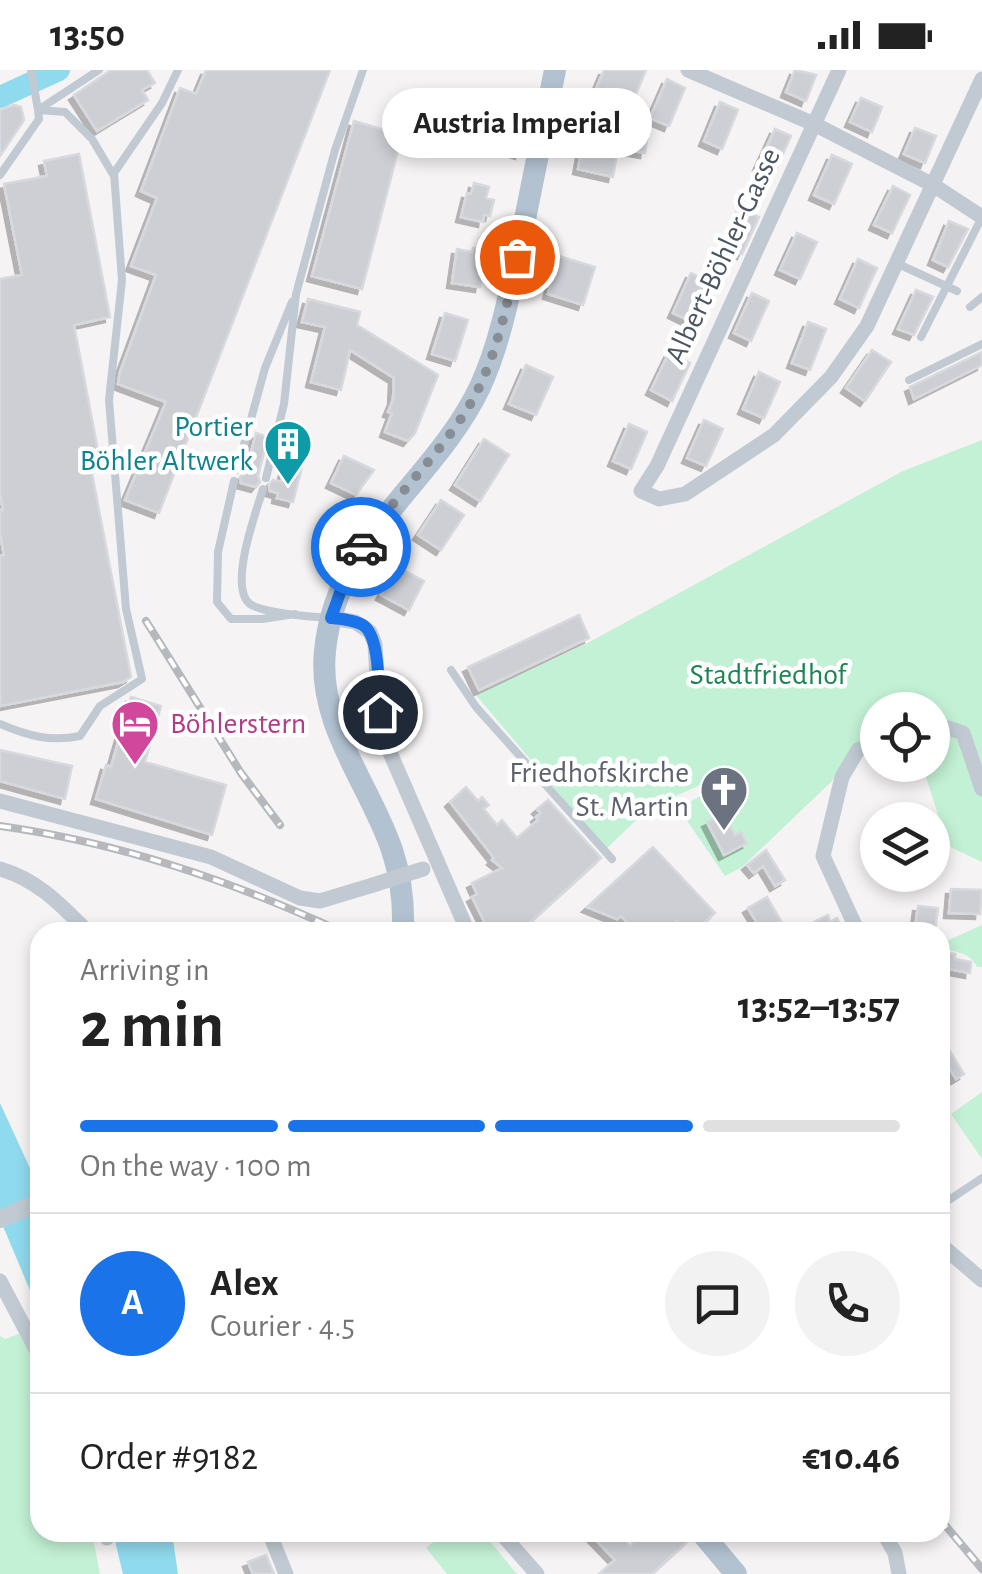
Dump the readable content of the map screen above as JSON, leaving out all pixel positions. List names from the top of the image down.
{
  "streets": {
    "street": ["Albert-Böhler-Gasse"]
  },
  "parks": ["Stadtfriedhof"],
  "places": {
    "other": ["Austria Imperial"],
    "building": ["Portier Böhler Altwerk"],
    "hotel": ["Böhlerstern"],
    "church": ["Friedhofskirche St. Martin"]
  },
  "page": {
    "status": "13:50",
    "bubble": "Austria Imperial",
    "heading": ["2 min", "Arriving in", "13:52–13:57"],
    "panel": [
      "Alex",
      "Courier · 4.5",
      "Order #9182",
      "€10.46"
    ],
    "bar": "On the way · 100 m",
    "round": "A"
  }
}
